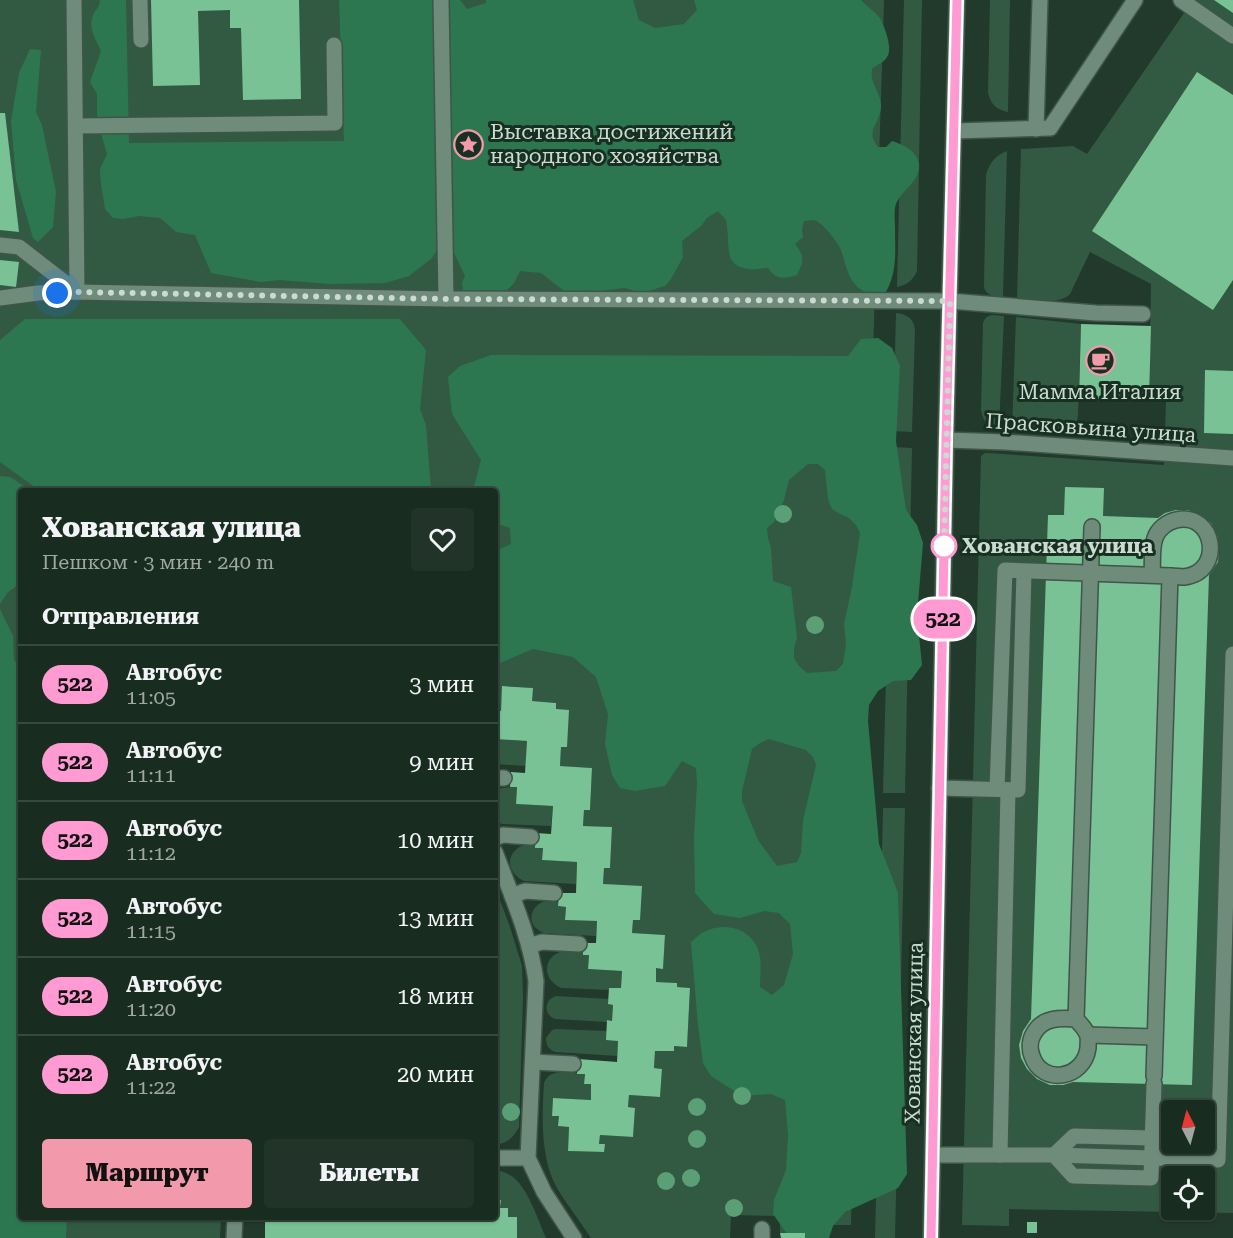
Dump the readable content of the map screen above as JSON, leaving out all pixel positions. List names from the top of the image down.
{
  "streets": {
    "street": ["Прасковьина улица", "Хованская улица"]
  },
  "crossings": [
    ["Прасковьина улица", "Хованская улица"]
  ],
  "places": {
    "place": ["Выставка достижений народного хозяйства"],
    "cafe": ["Мамма Италия"],
    "other": ["Хованская улица"]
  },
  "lines": ["bus line 522"],
  "north": "top",
  "page": {
    "on_map": "522",
    "heading": [
      ["Хованская улица", "Пешком · 3 мин · 240 m"],
      "Отправления"
    ],
    "list": [
      {
        "mark": "522",
        "name": "Автобус",
        "note": "11:05",
        "value": "3 мин"
      },
      {
        "mark": "522",
        "name": "Автобус",
        "note": "11:11",
        "value": "9 мин"
      },
      {
        "mark": "522",
        "name": "Автобус",
        "note": "11:12",
        "value": "10 мин"
      },
      {
        "mark": "522",
        "name": "Автобус",
        "note": "11:15",
        "value": "13 мин"
      },
      {
        "mark": "522",
        "name": "Автобус",
        "note": "11:20",
        "value": "18 мин"
      },
      {
        "mark": "522",
        "name": "Автобус",
        "note": "11:22",
        "value": "20 мин"
      }
    ],
    "buttons": ["Маршрут", "Билеты"]
  }
}
